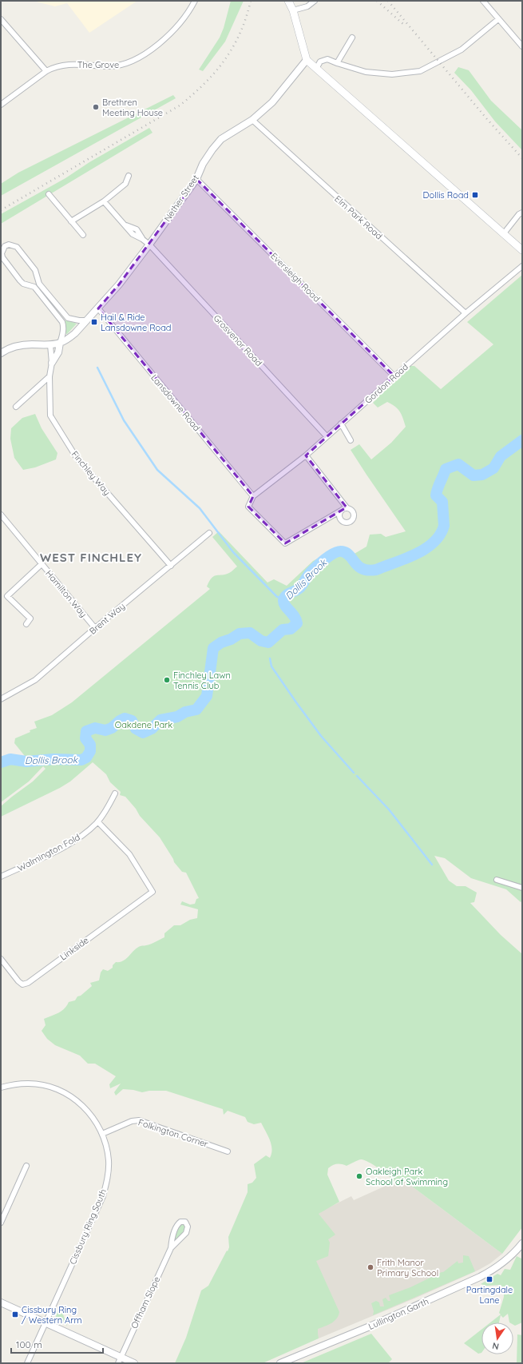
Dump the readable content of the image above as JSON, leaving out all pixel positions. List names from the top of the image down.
{
  "streets": {
    "street": [
      "The Grove",
      "Nether Street",
      "Elm Park Road",
      "Eversleigh Road",
      "Grosvenor Road",
      "Gordon Road",
      "Lansdowne Road",
      "Finchley Way",
      "Hamilton Way",
      "Brent Way",
      "Walmington Fold",
      "Linkside",
      "Folkington Corner",
      "Cissbury Ring South",
      "Offham Slope",
      "Lullington Garth"
    ]
  },
  "crossings": [
    ["Nether Street", "Elm Park Road"],
    ["Nether Street", "Eversleigh Road"],
    ["Nether Street", "Grosvenor Road"],
    ["Nether Street", "Lansdowne Road"],
    ["Nether Street", "Finchley Way"],
    ["Elm Park Road", "Gordon Road"],
    ["Eversleigh Road", "Gordon Road"],
    ["Grosvenor Road", "Gordon Road"],
    ["Gordon Road", "Lansdowne Road"],
    ["Finchley Way", "Brent Way"],
    ["Hamilton Way", "Brent Way"],
    ["Folkington Corner", "Cissbury Ring South"]
  ],
  "districts": ["WEST FINCHLEY"],
  "water": ["Dollis Brook"],
  "parks": ["Oakdene Park"],
  "places": {
    "other": [
      "Brethren Meeting House",
      "Finchley Lawn Tennis Club",
      "Oakleigh Park School of Swimming",
      "Frith Manor Primary School"
    ],
    "transit": [
      "Dollis Road",
      "Hail & Ride Lansdowne Road",
      "Partingdale Lane",
      "Cissbury Ring / Western Arm"
    ]
  },
  "scale_bar": "100 m",
  "north": "bottom"
}
